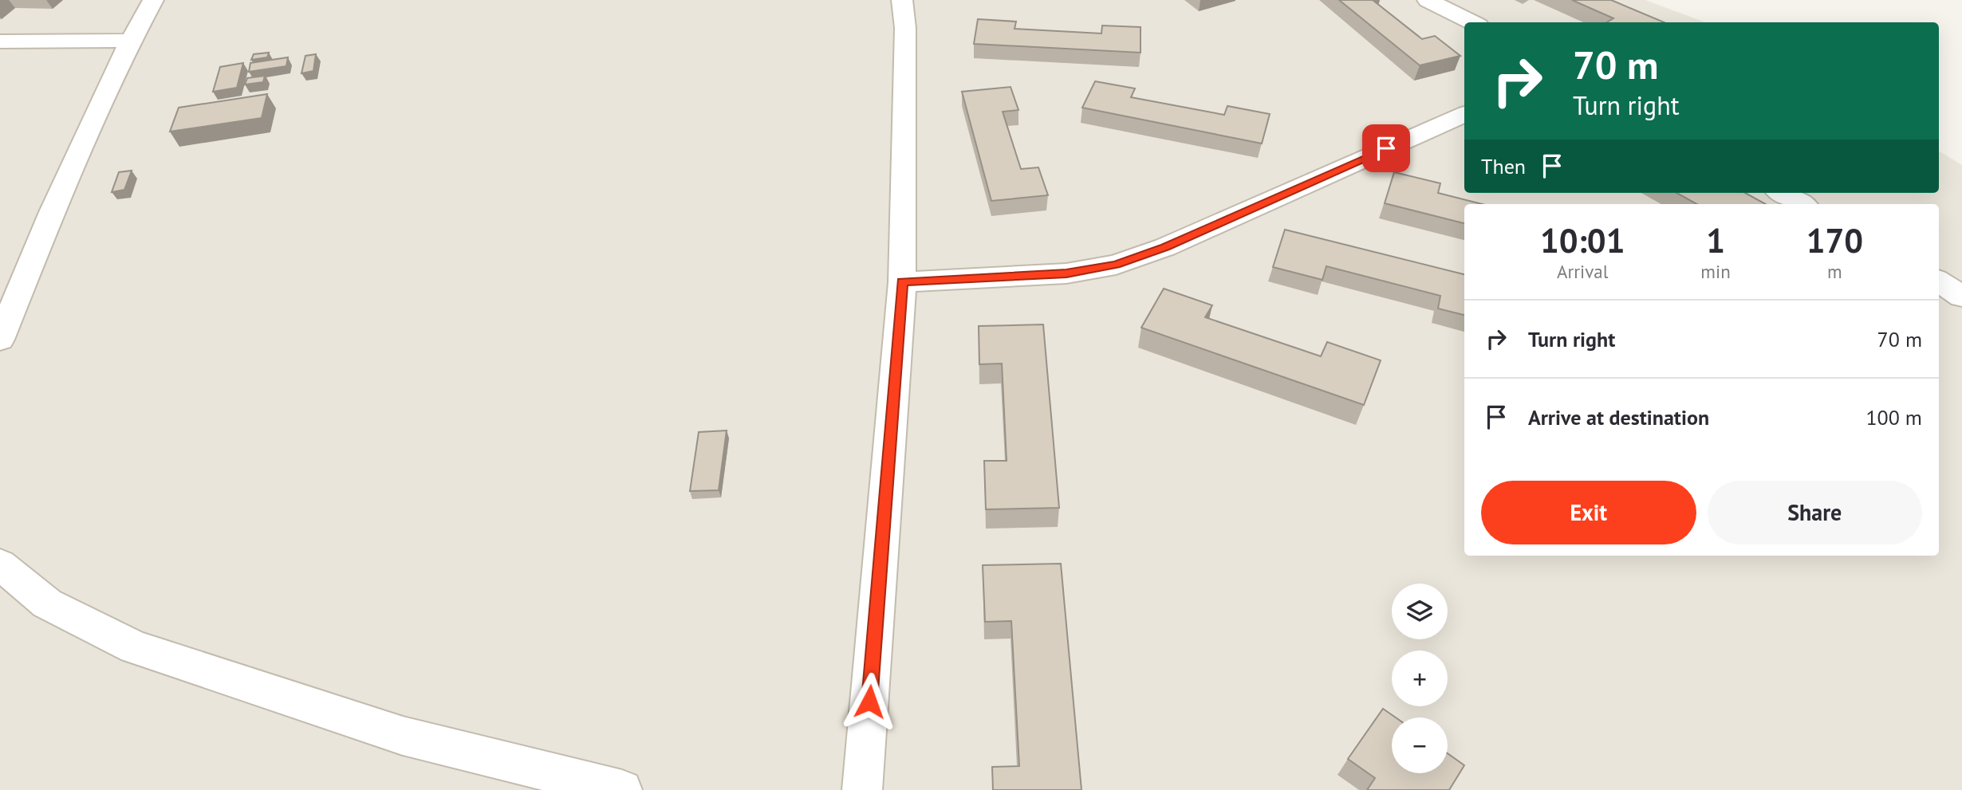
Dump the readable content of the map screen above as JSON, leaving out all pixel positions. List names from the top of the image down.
{
  "page": {
    "turn": ["70 m", "Turn right"],
    "then": "Then",
    "eta": [
      "10:01",
      "Arrival",
      "1",
      "min",
      "170",
      "m"
    ],
    "list": [
      {
        "name": "Turn right",
        "value": "70 m"
      },
      {
        "name": "Arrive at destination",
        "value": "100 m"
      }
    ],
    "buttons": ["Exit", "Share"],
    "map_buttons": ["+", "−"]
  }
}
